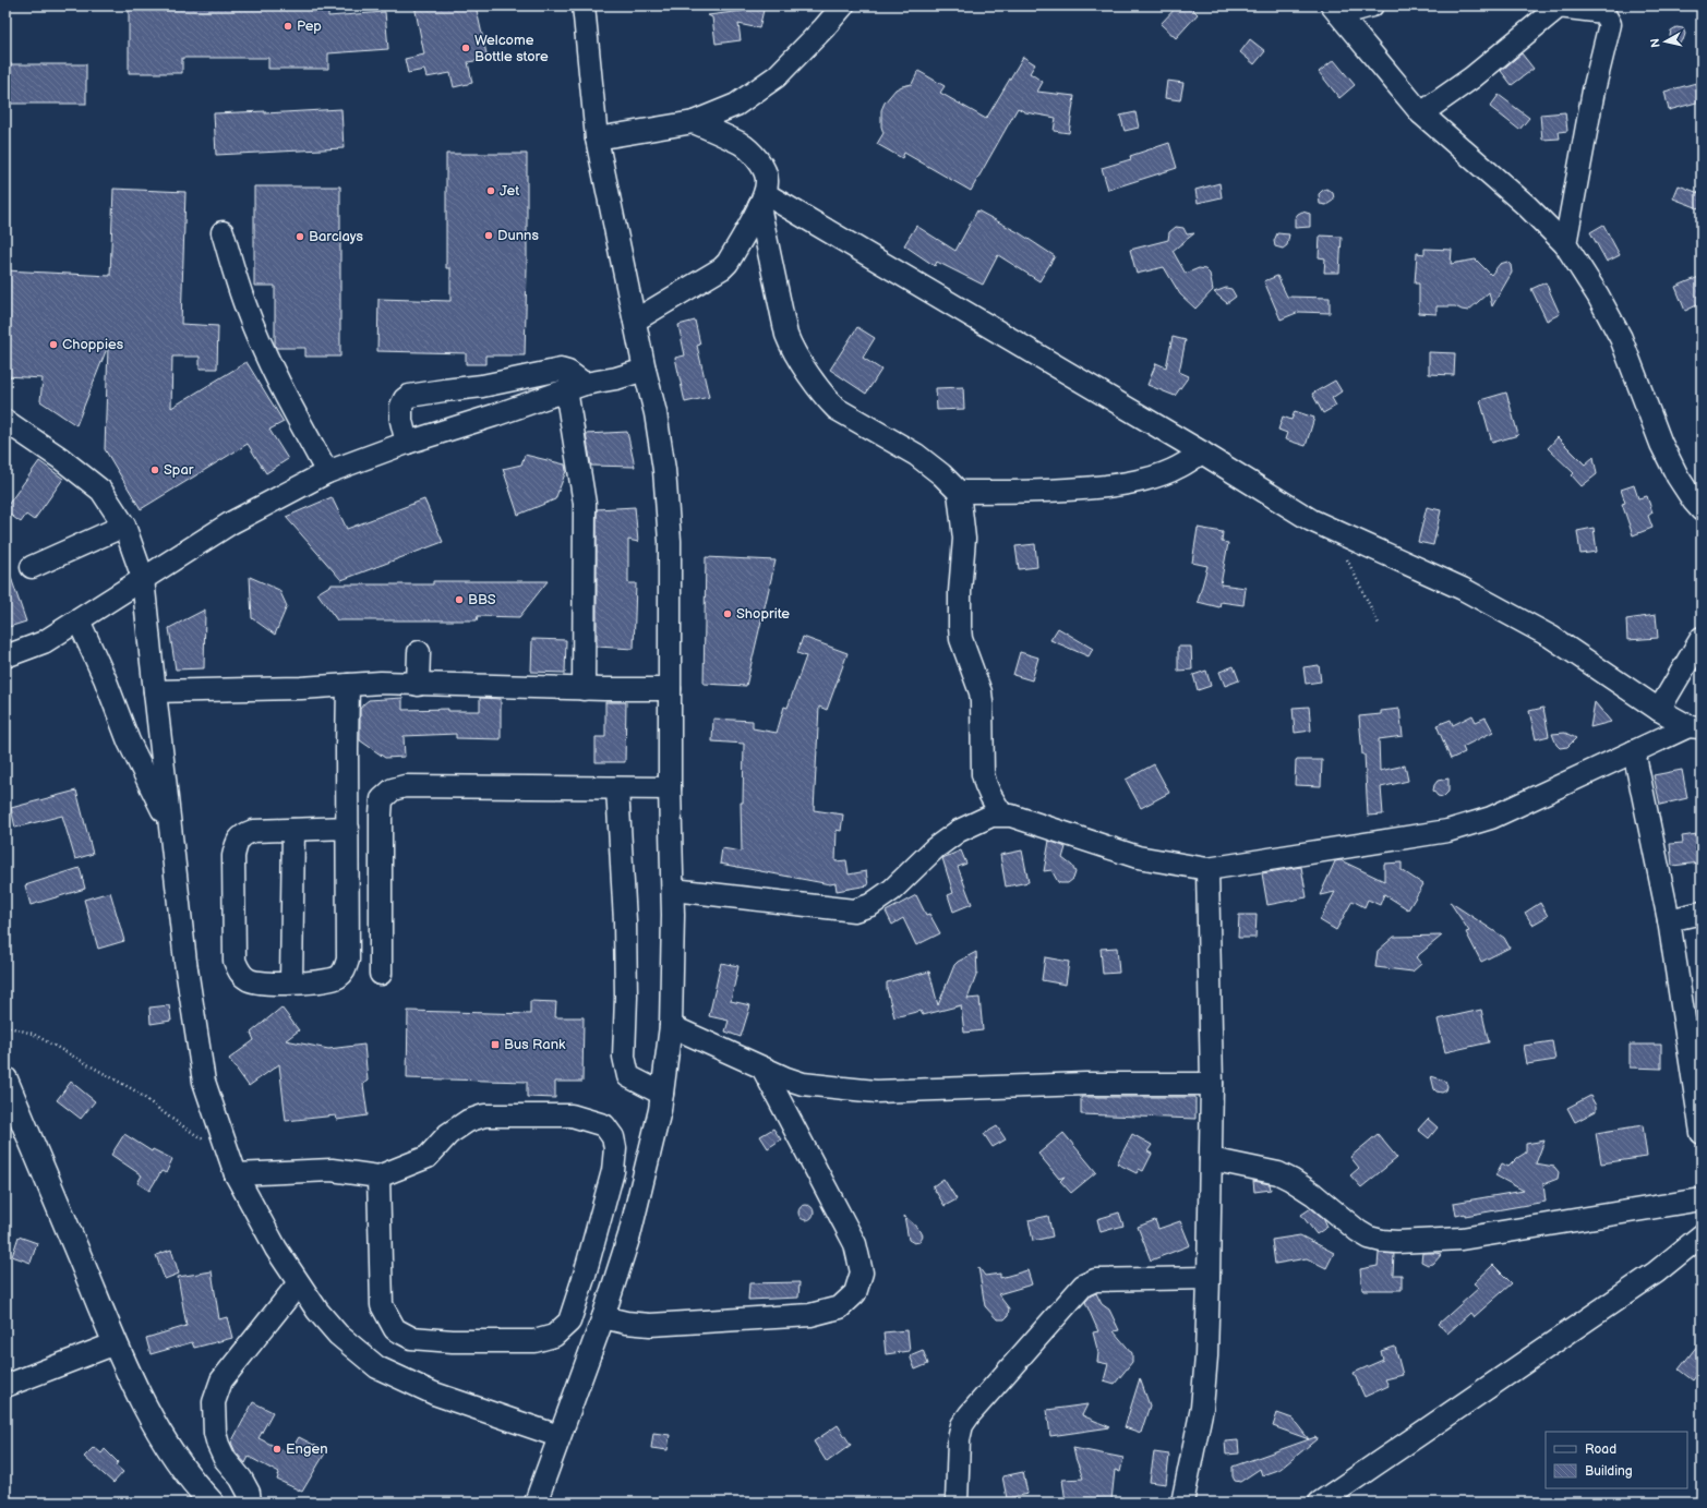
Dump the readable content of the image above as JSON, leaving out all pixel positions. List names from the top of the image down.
{
  "places": {
    "other": [
      "Pep",
      "Welcome Bottle store",
      "Jet",
      "Dunns",
      "Barclays",
      "Choppies",
      "Spar",
      "BBS",
      "Shoprite",
      "Engen"
    ],
    "transit": ["Bus Rank"]
  },
  "legend": ["Road", "Building"],
  "north": "left"
}
